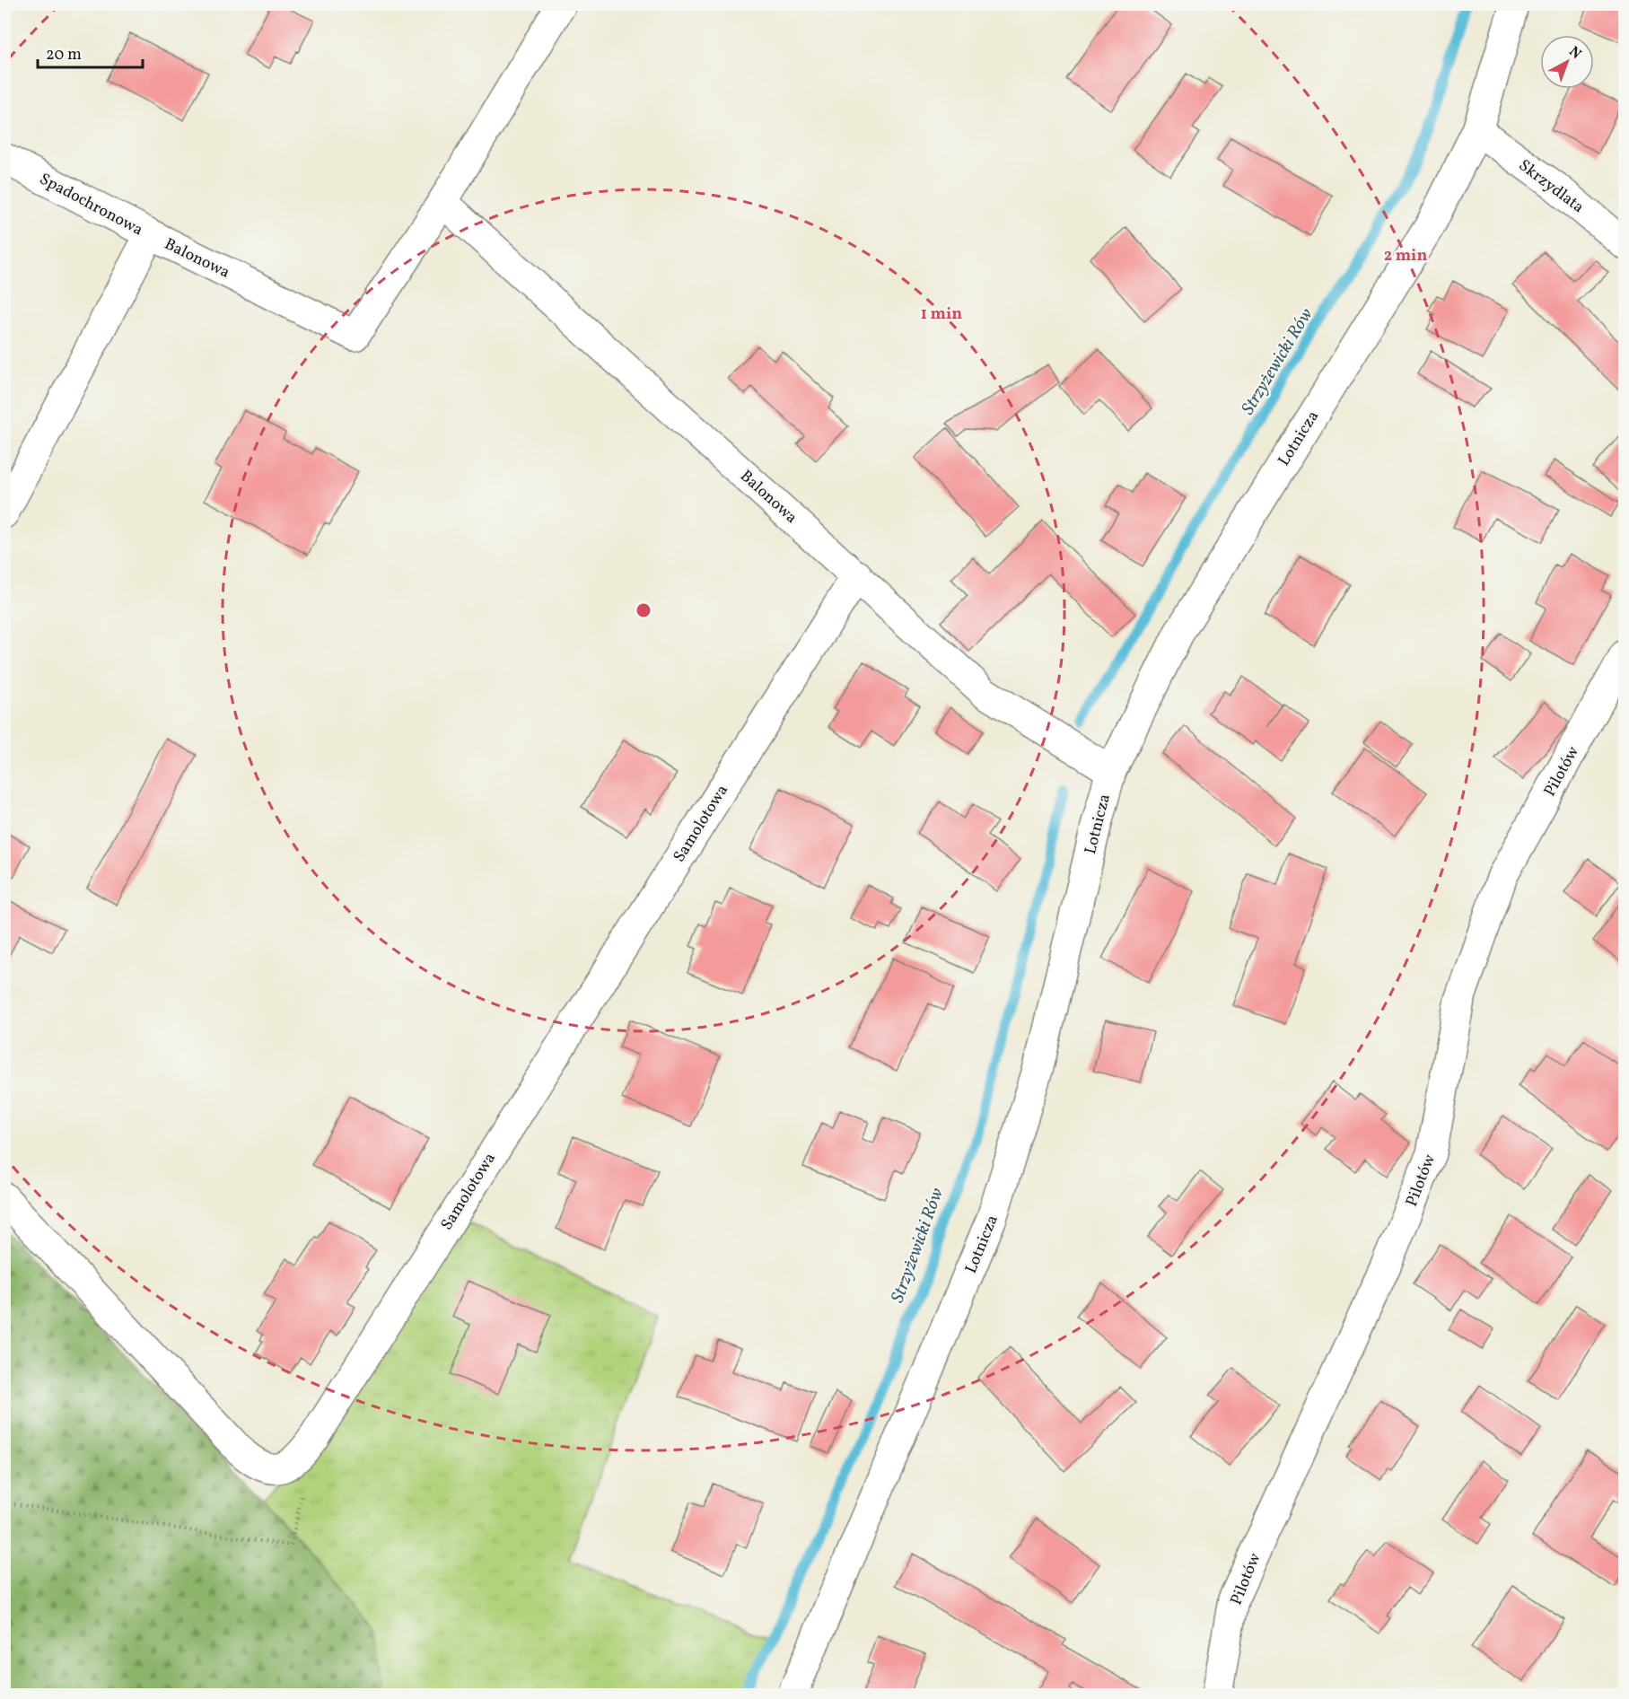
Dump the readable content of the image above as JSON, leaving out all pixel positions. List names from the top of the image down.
{
  "streets": {
    "street": [
      "Skrzydlata",
      "Spadochronowa",
      "Balonowa",
      "Lotnicza",
      "Pilotów",
      "Samolotowa"
    ]
  },
  "crossings": [
    ["Skrzydlata", "Lotnicza"],
    ["Spadochronowa", "Balonowa"],
    ["Balonowa", "Lotnicza"],
    ["Balonowa", "Samolotowa"]
  ],
  "water": ["Strzyżewicki Rów"],
  "scale_bar": "20 m",
  "north": "top right",
  "rings": ["2 min", "1 min"]
}
